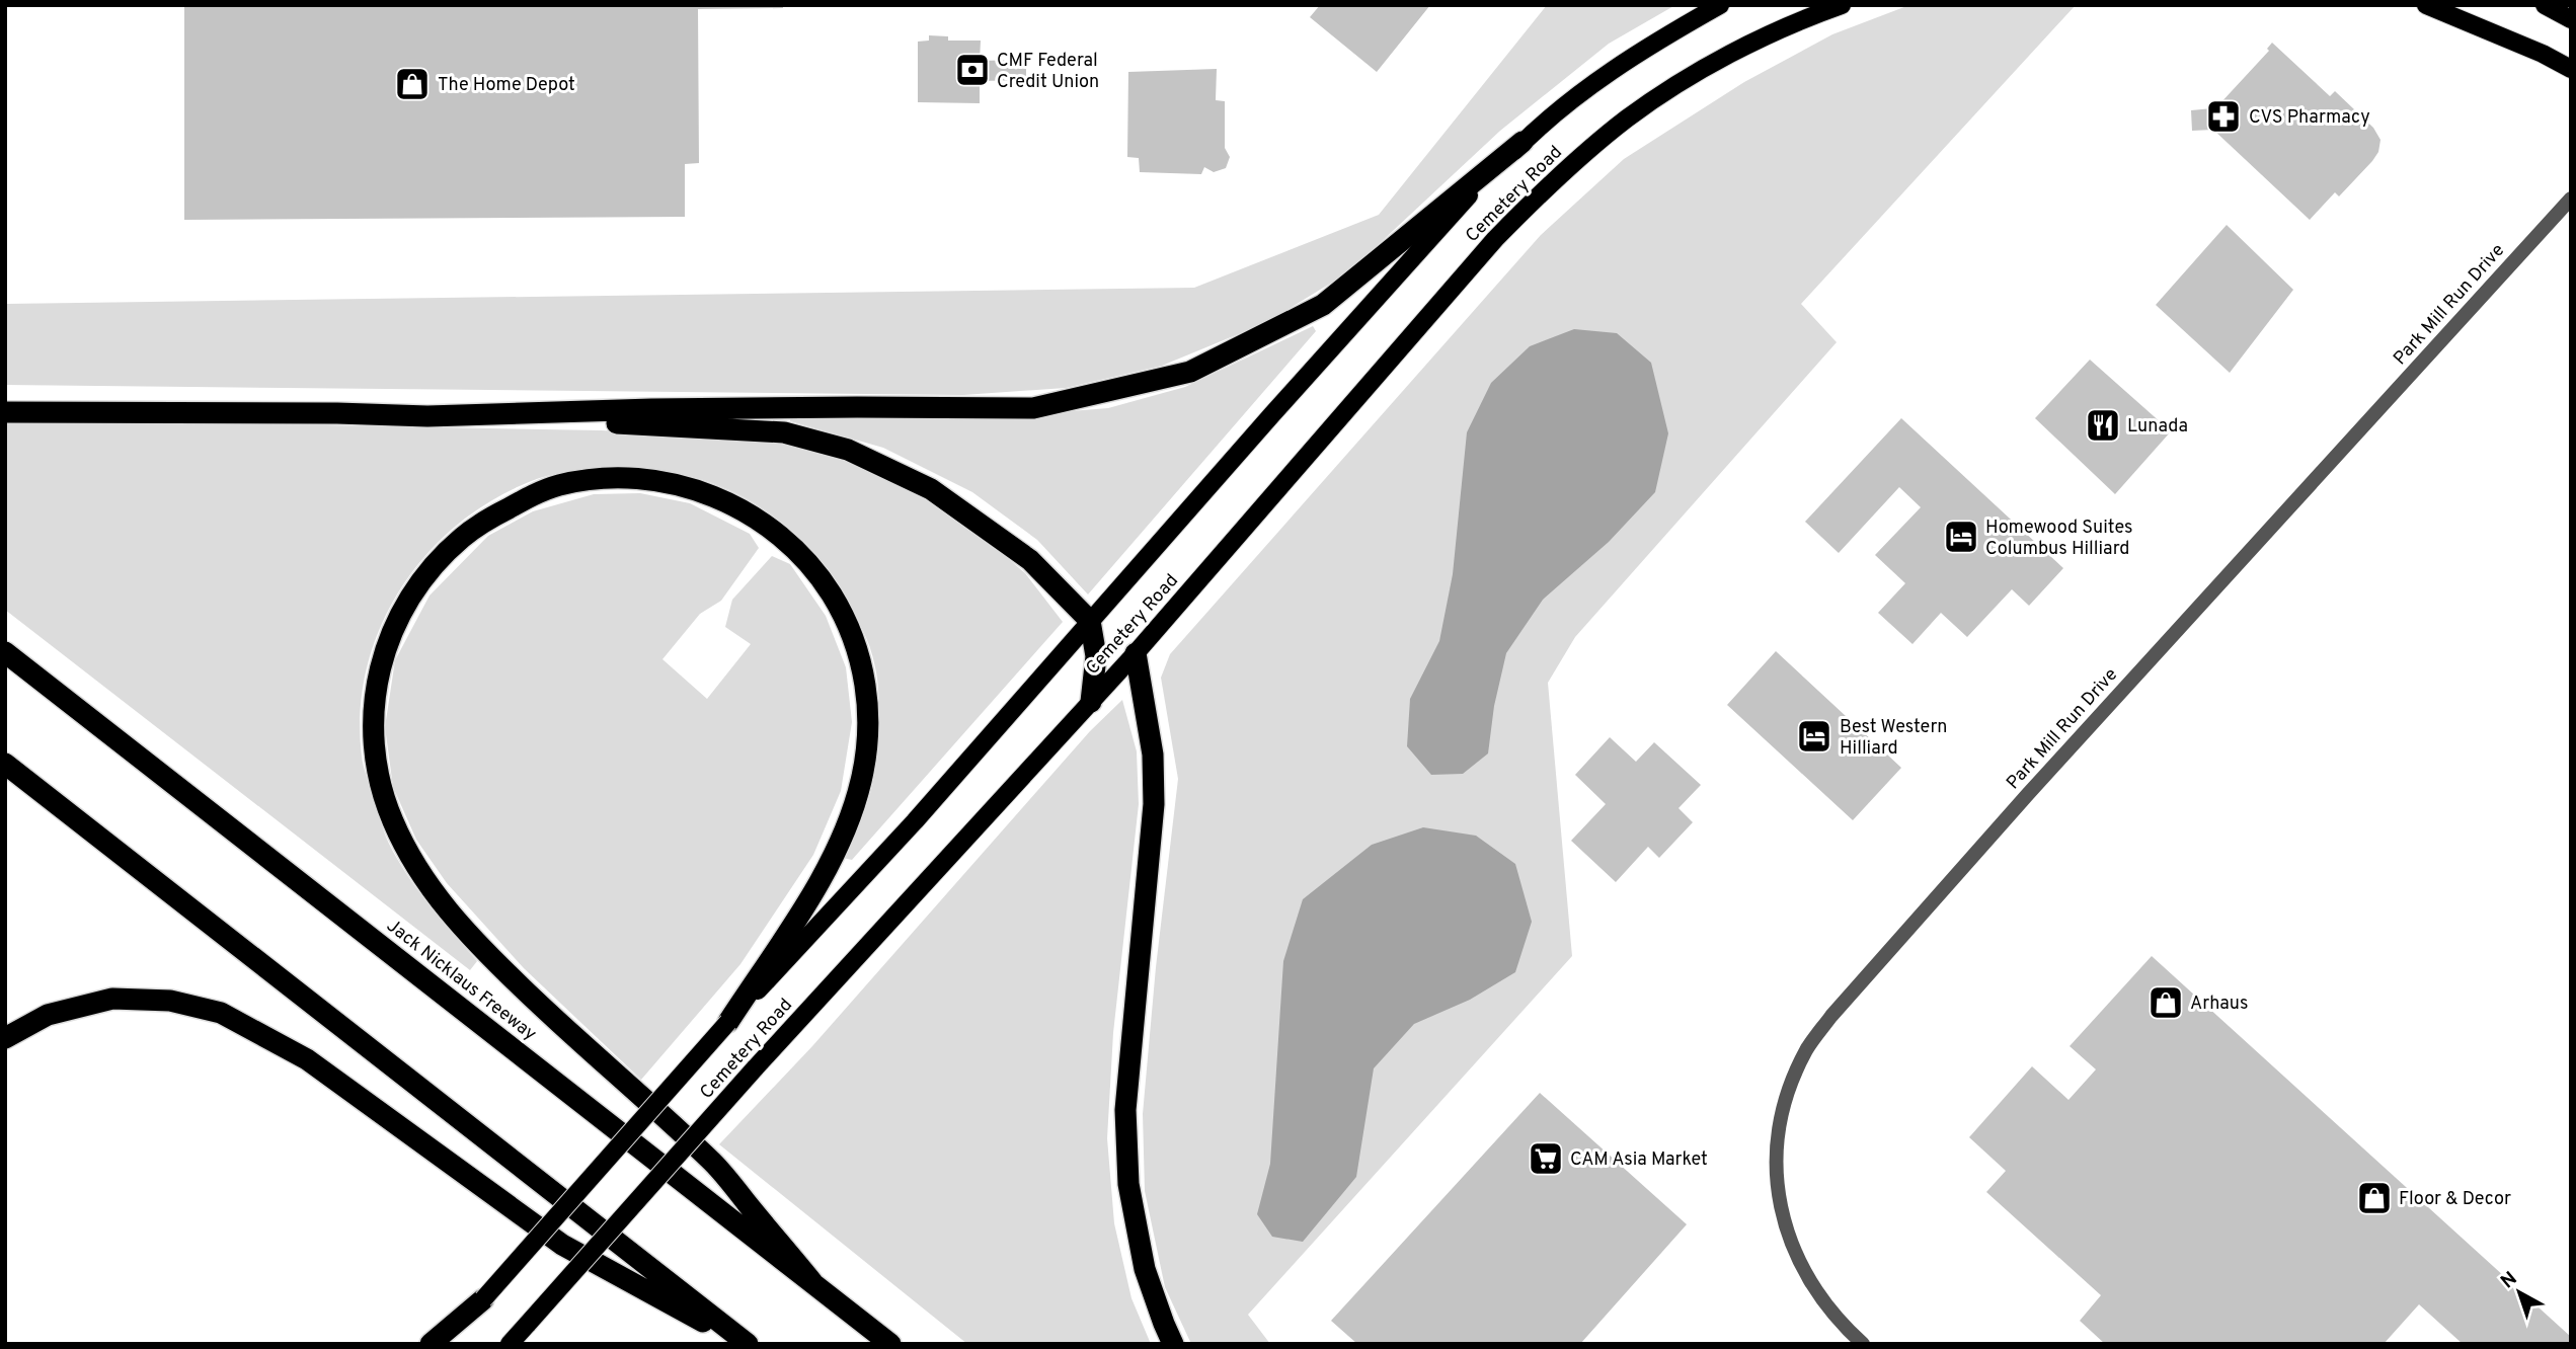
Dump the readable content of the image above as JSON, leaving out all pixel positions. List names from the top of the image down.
{
  "streets": {
    "highway": ["Jack Nicklaus Freeway"],
    "main road": ["Cemetery Road"],
    "street": ["Park Mill Run Drive"]
  },
  "places": {
    "bank": ["CMF Federal Credit Union"],
    "shop": ["The Home Depot", "Arhaus", "Floor & Decor"],
    "pharmacy": ["CVS Pharmacy"],
    "restaurant": ["Lunada"],
    "hotel": ["Homewood Suites Columbus Hilliard", "Best Western Hilliard"],
    "supermarket": ["CAM Asia Market"]
  },
  "north": "top left"
}
